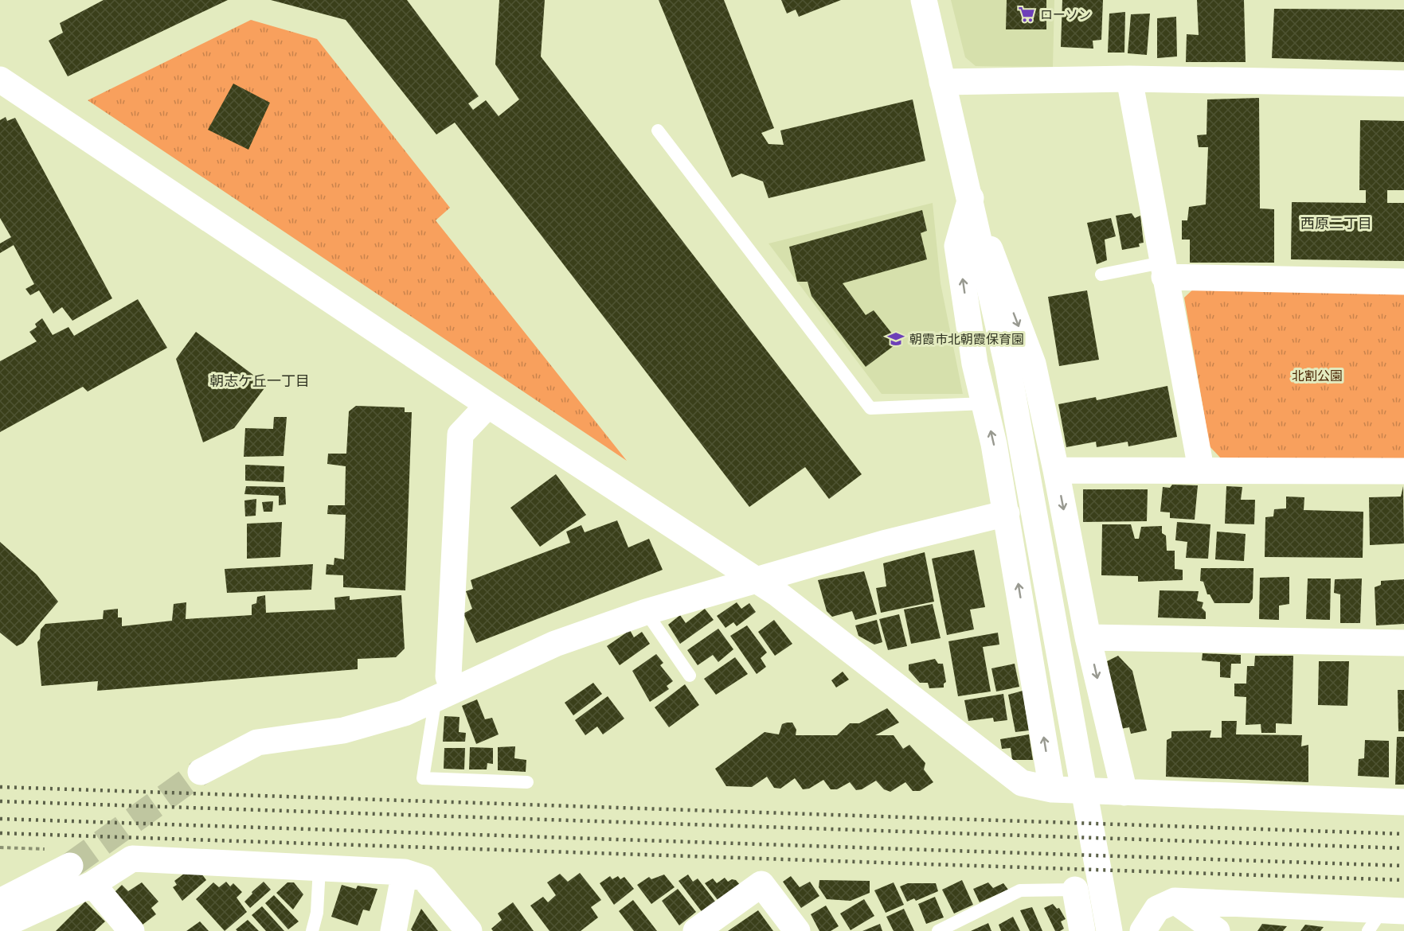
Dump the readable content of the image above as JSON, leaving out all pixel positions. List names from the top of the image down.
{
  "districts": ["西原二丁目", "朝志ケ丘一丁目"],
  "parks": ["北割公園"],
  "places": {
    "supermarket": ["ローソン"],
    "school or university": ["朝霞市北朝霞保育園"]
  }
}
